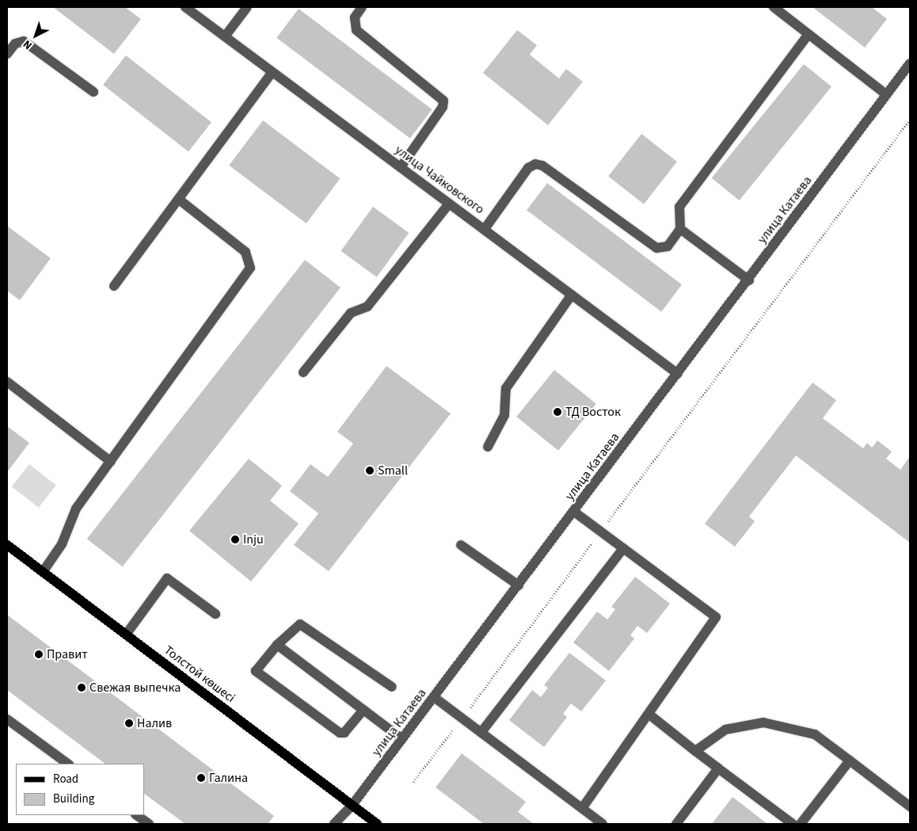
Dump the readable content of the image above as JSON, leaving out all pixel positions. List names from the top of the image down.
{
  "streets": {
    "main road": ["Толстой көшесі"],
    "street": ["улица Чайковского", "улица Катаева"]
  },
  "crossings": [
    ["улица Чайковского", "улица Катаева"],
    ["улица Катаева", "Толстой көшесі"]
  ],
  "places": [
    "ТД Восток",
    "Small",
    "Inju",
    "Правит",
    "Свежая выпечка",
    "Налив",
    "Галина"
  ],
  "legend": ["Road", "Building"],
  "north": "bottom left"
}
